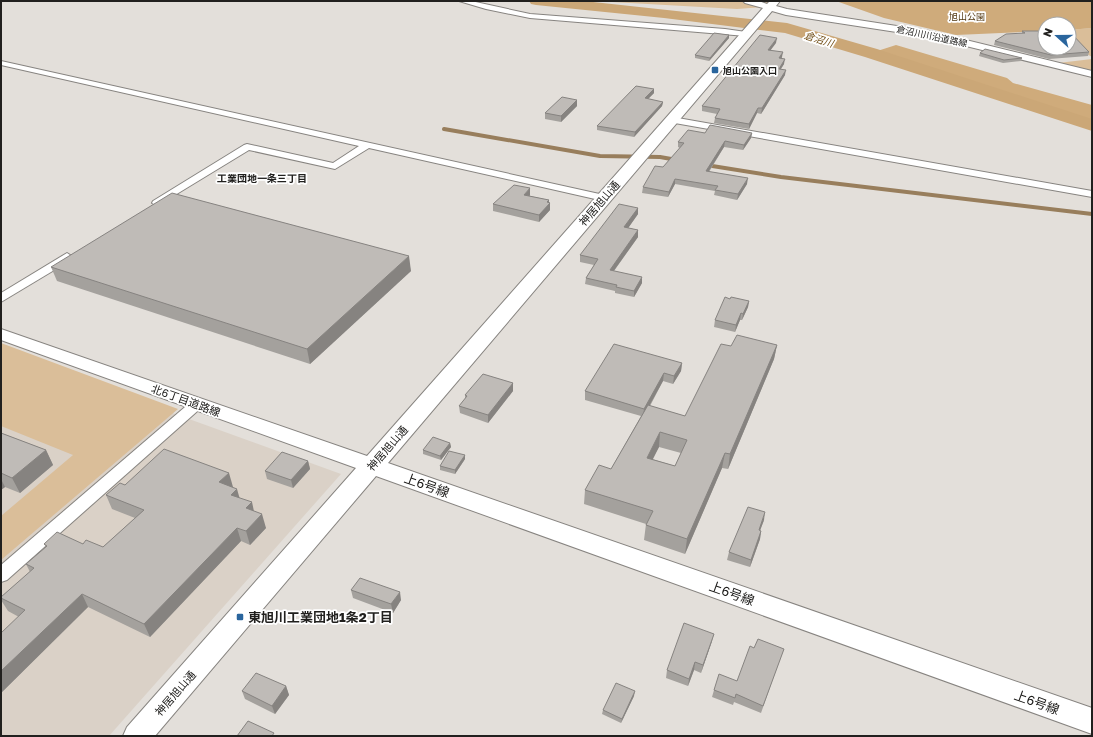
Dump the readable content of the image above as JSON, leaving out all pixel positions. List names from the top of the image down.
{
  "streets": {
    "main road": [
      "倉沼川川沿道路線",
      "神居旭山通",
      "北6丁目道路線",
      "上6号線"
    ]
  },
  "crossings": [
    ["倉沼川川沿道路線", "神居旭山通"],
    ["神居旭山通", "北6丁目道路線"],
    ["神居旭山通", "上6号線"],
    ["北6丁目道路線", "上6号線"]
  ],
  "districts": ["工業団地一条三丁目"],
  "water": ["倉沼川"],
  "parks": ["旭山公園"],
  "places": {
    "transit": ["旭山公園入口", "東旭川工業団地1条2丁目"]
  },
  "north": "left"
}
